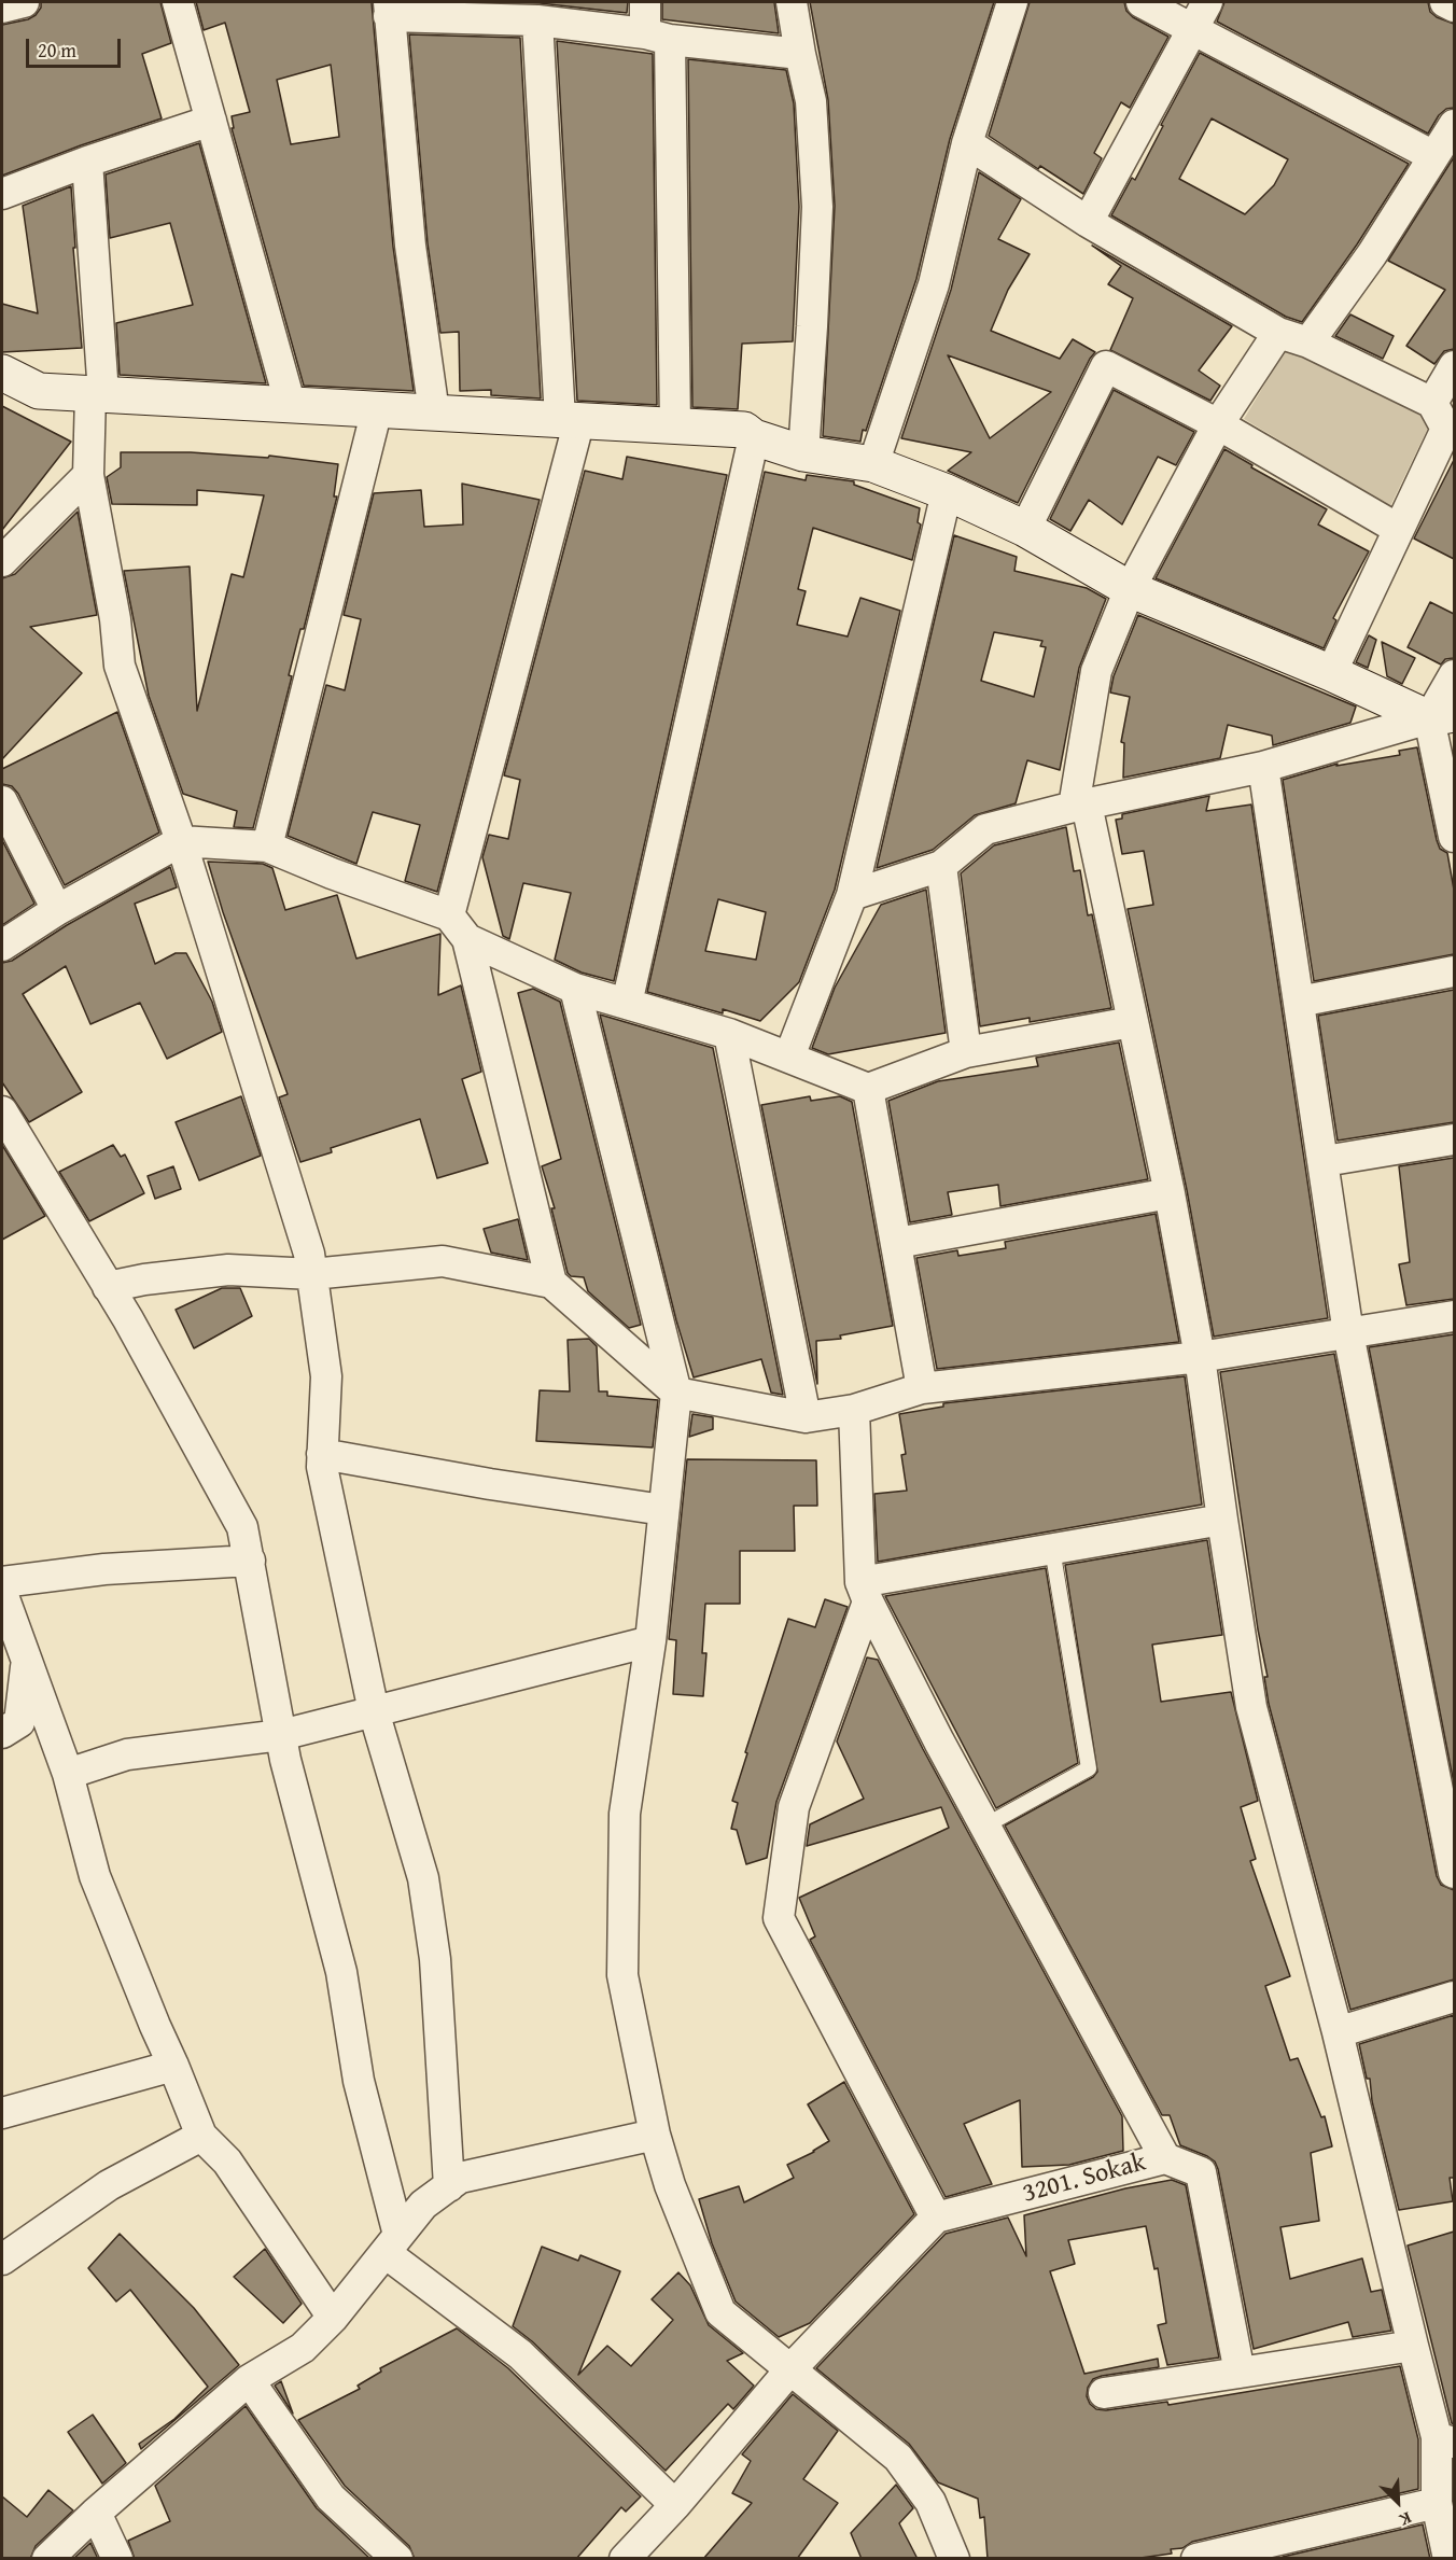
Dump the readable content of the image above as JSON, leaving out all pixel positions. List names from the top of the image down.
{
  "streets": {
    "street": ["3201. Sokak"]
  },
  "scale_bar": "20 m",
  "north": "bottom right"
}
